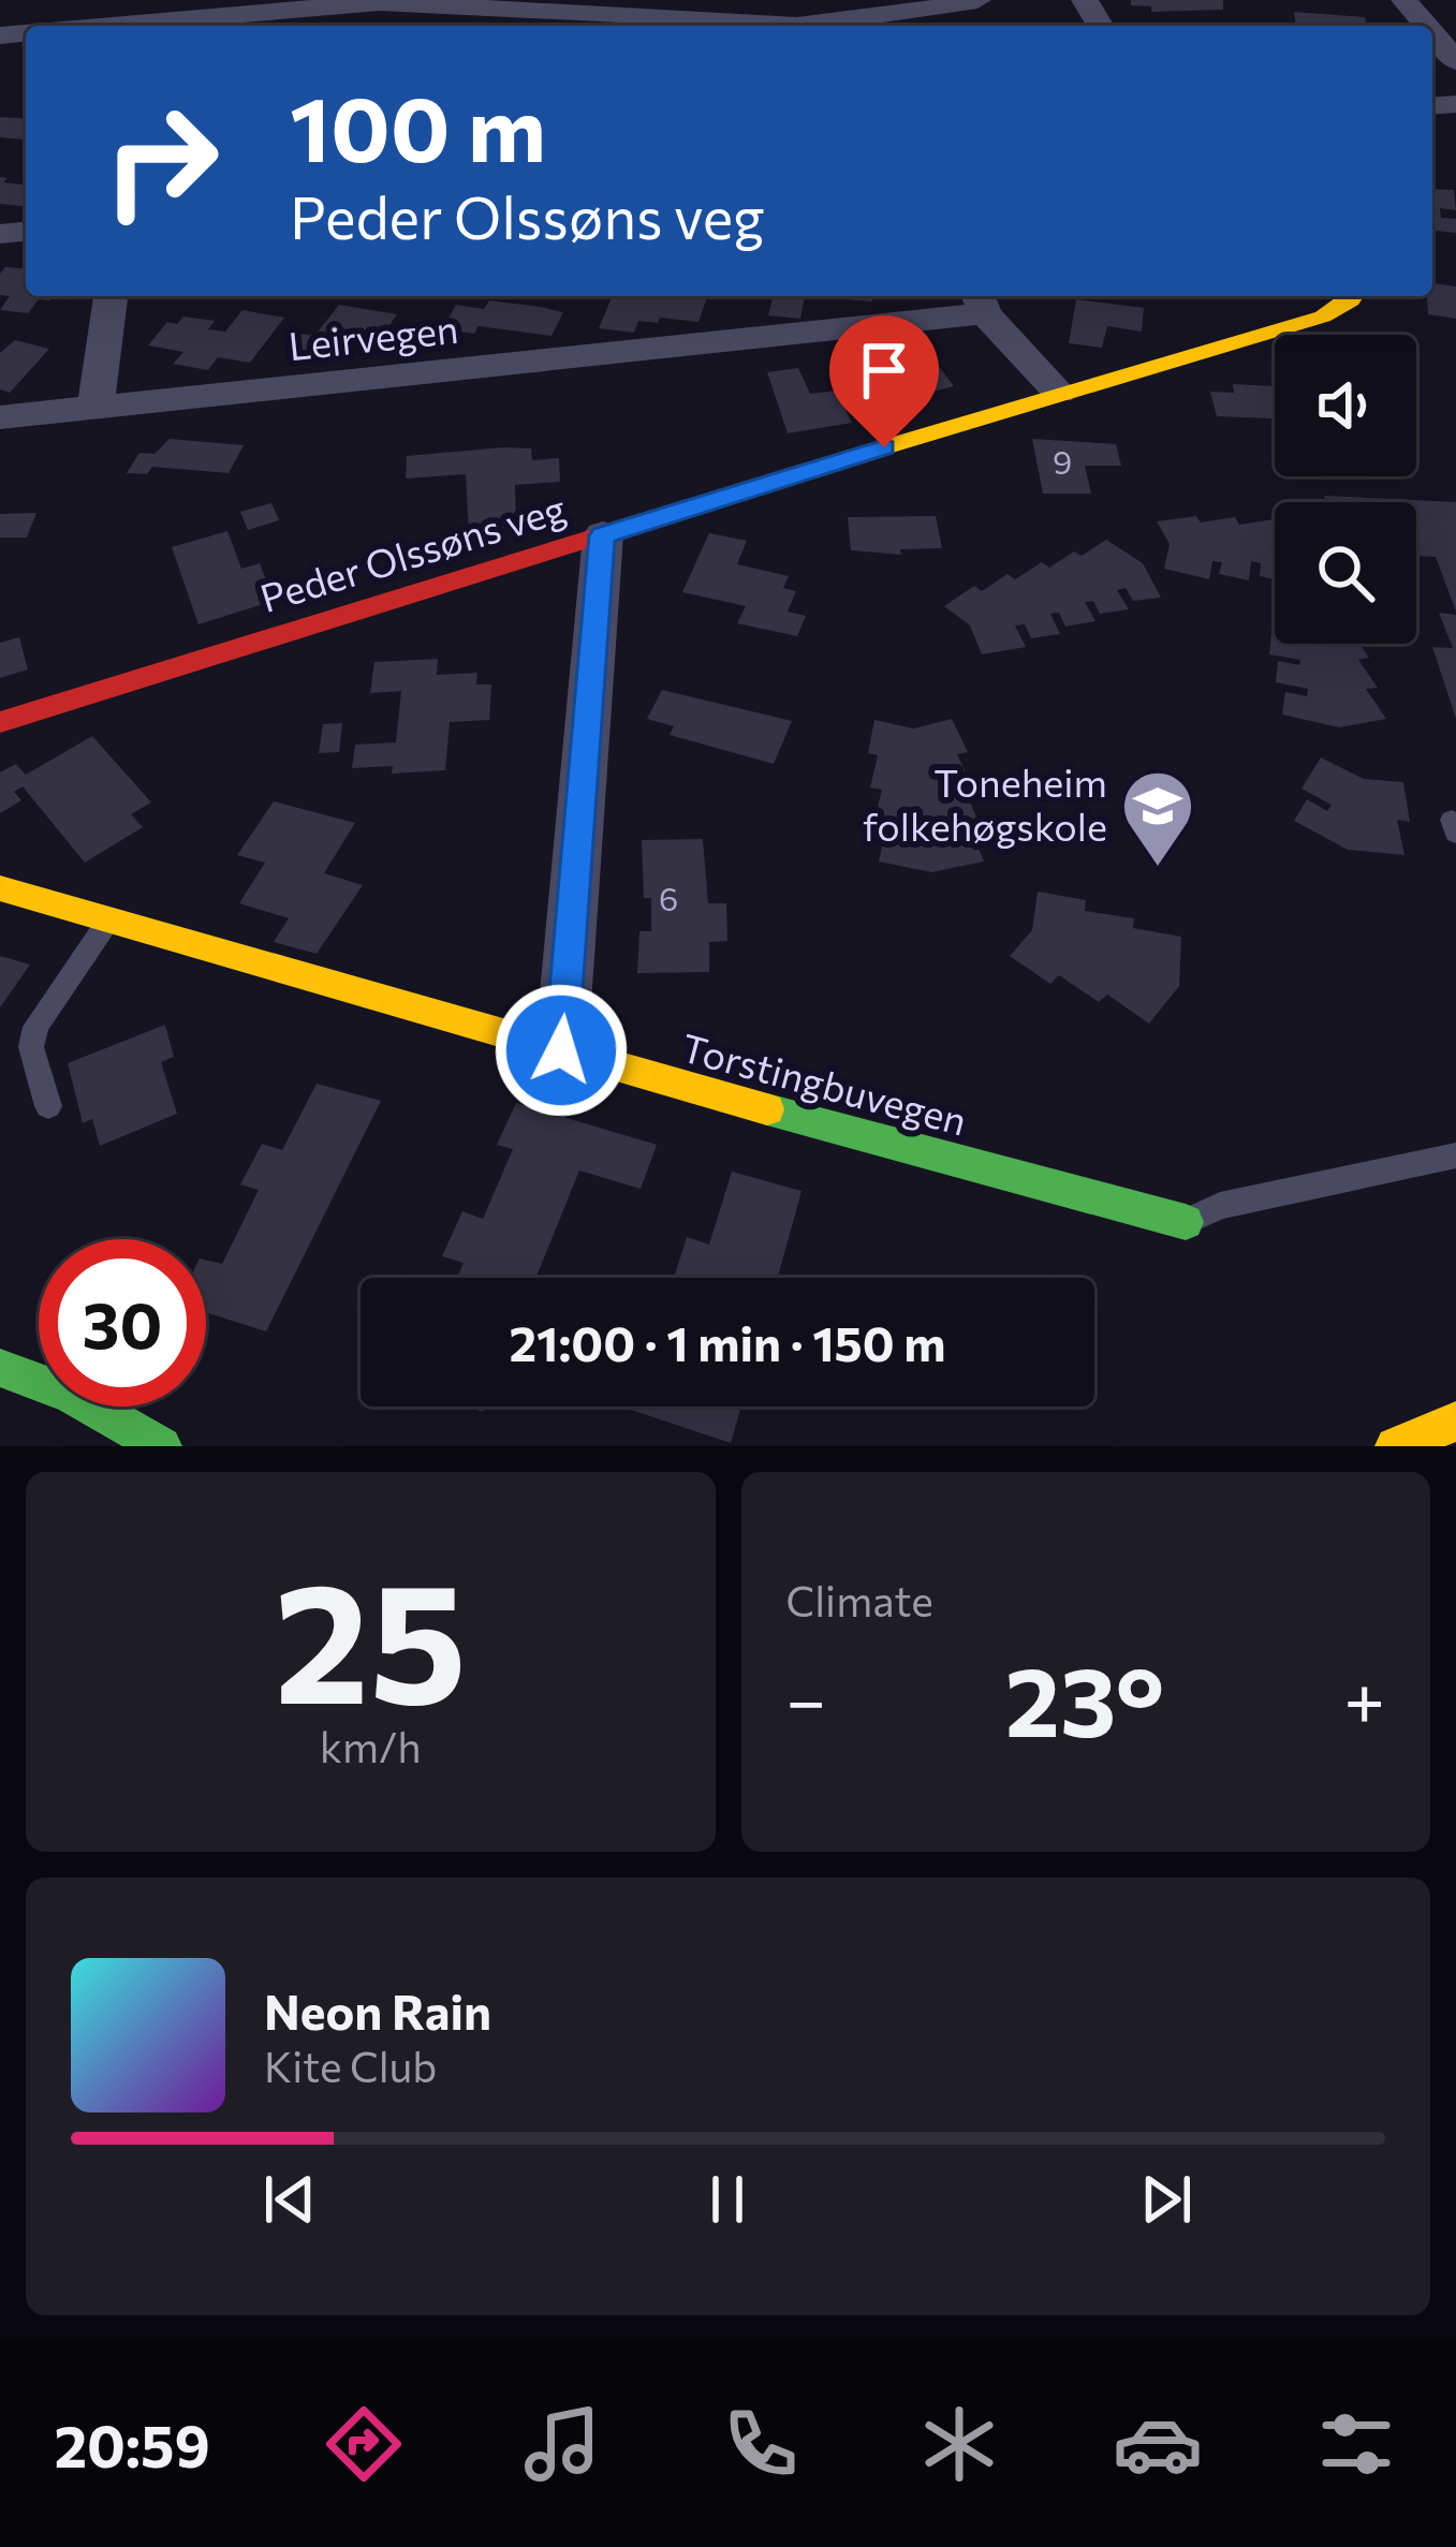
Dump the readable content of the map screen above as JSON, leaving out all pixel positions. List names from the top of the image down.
{
  "streets": {
    "main road": ["Peder Olssøns veg", "Torstingbuvegen"],
    "street": ["Leirvegen"]
  },
  "places": {
    "school or university": ["Toneheim folkehøgskole"]
  },
  "house_numbers": ["9", "6"],
  "page": {
    "turn": ["100 m", "Peder Olssøns veg"],
    "limit": "30",
    "trip": "21:00 · 1 min · 150 m",
    "tile": [
      ["25", "km/h"],
      "Climate"
    ],
    "heat": ["−", "23°", "+"],
    "song": ["Neon Rain", "Kite Club"],
    "tabs": "20:59"
  }
}
